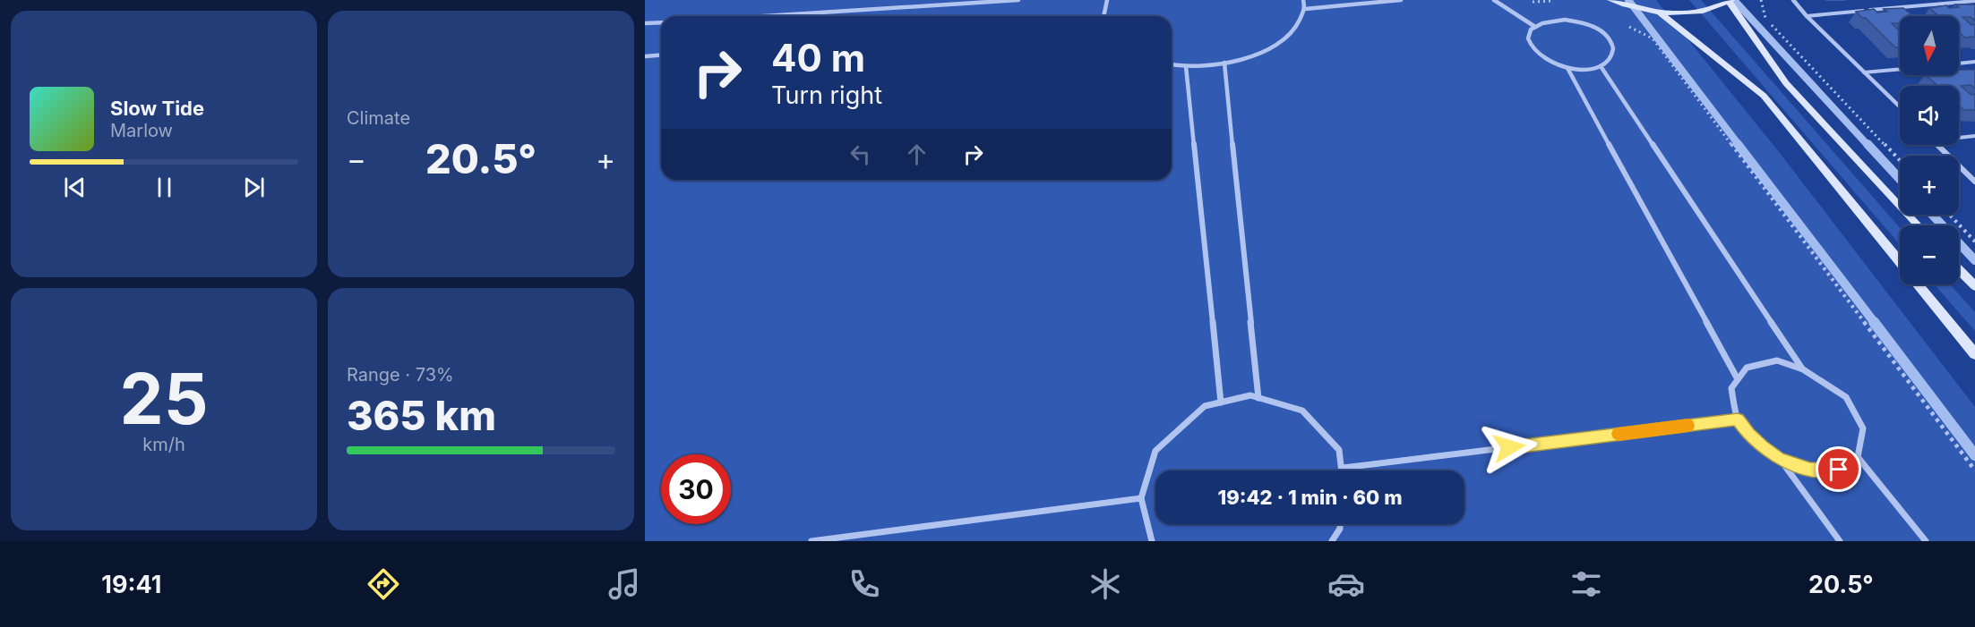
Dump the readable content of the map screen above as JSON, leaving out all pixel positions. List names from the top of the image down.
{
  "north": "bottom",
  "page": {
    "tile": [
      "Climate",
      ["25", "km/h"],
      ["Range · 73%", "365 km"]
    ],
    "map_buttons": ["+", "−"],
    "turn": ["40 m", "Turn right"],
    "song": ["Slow Tide", "Marlow"],
    "heat": ["−", "20.5°", "+"],
    "limit": "30",
    "trip": "19:42 · 1 min · 60 m",
    "tabs": ["19:41", "20.5°"]
  }
}
